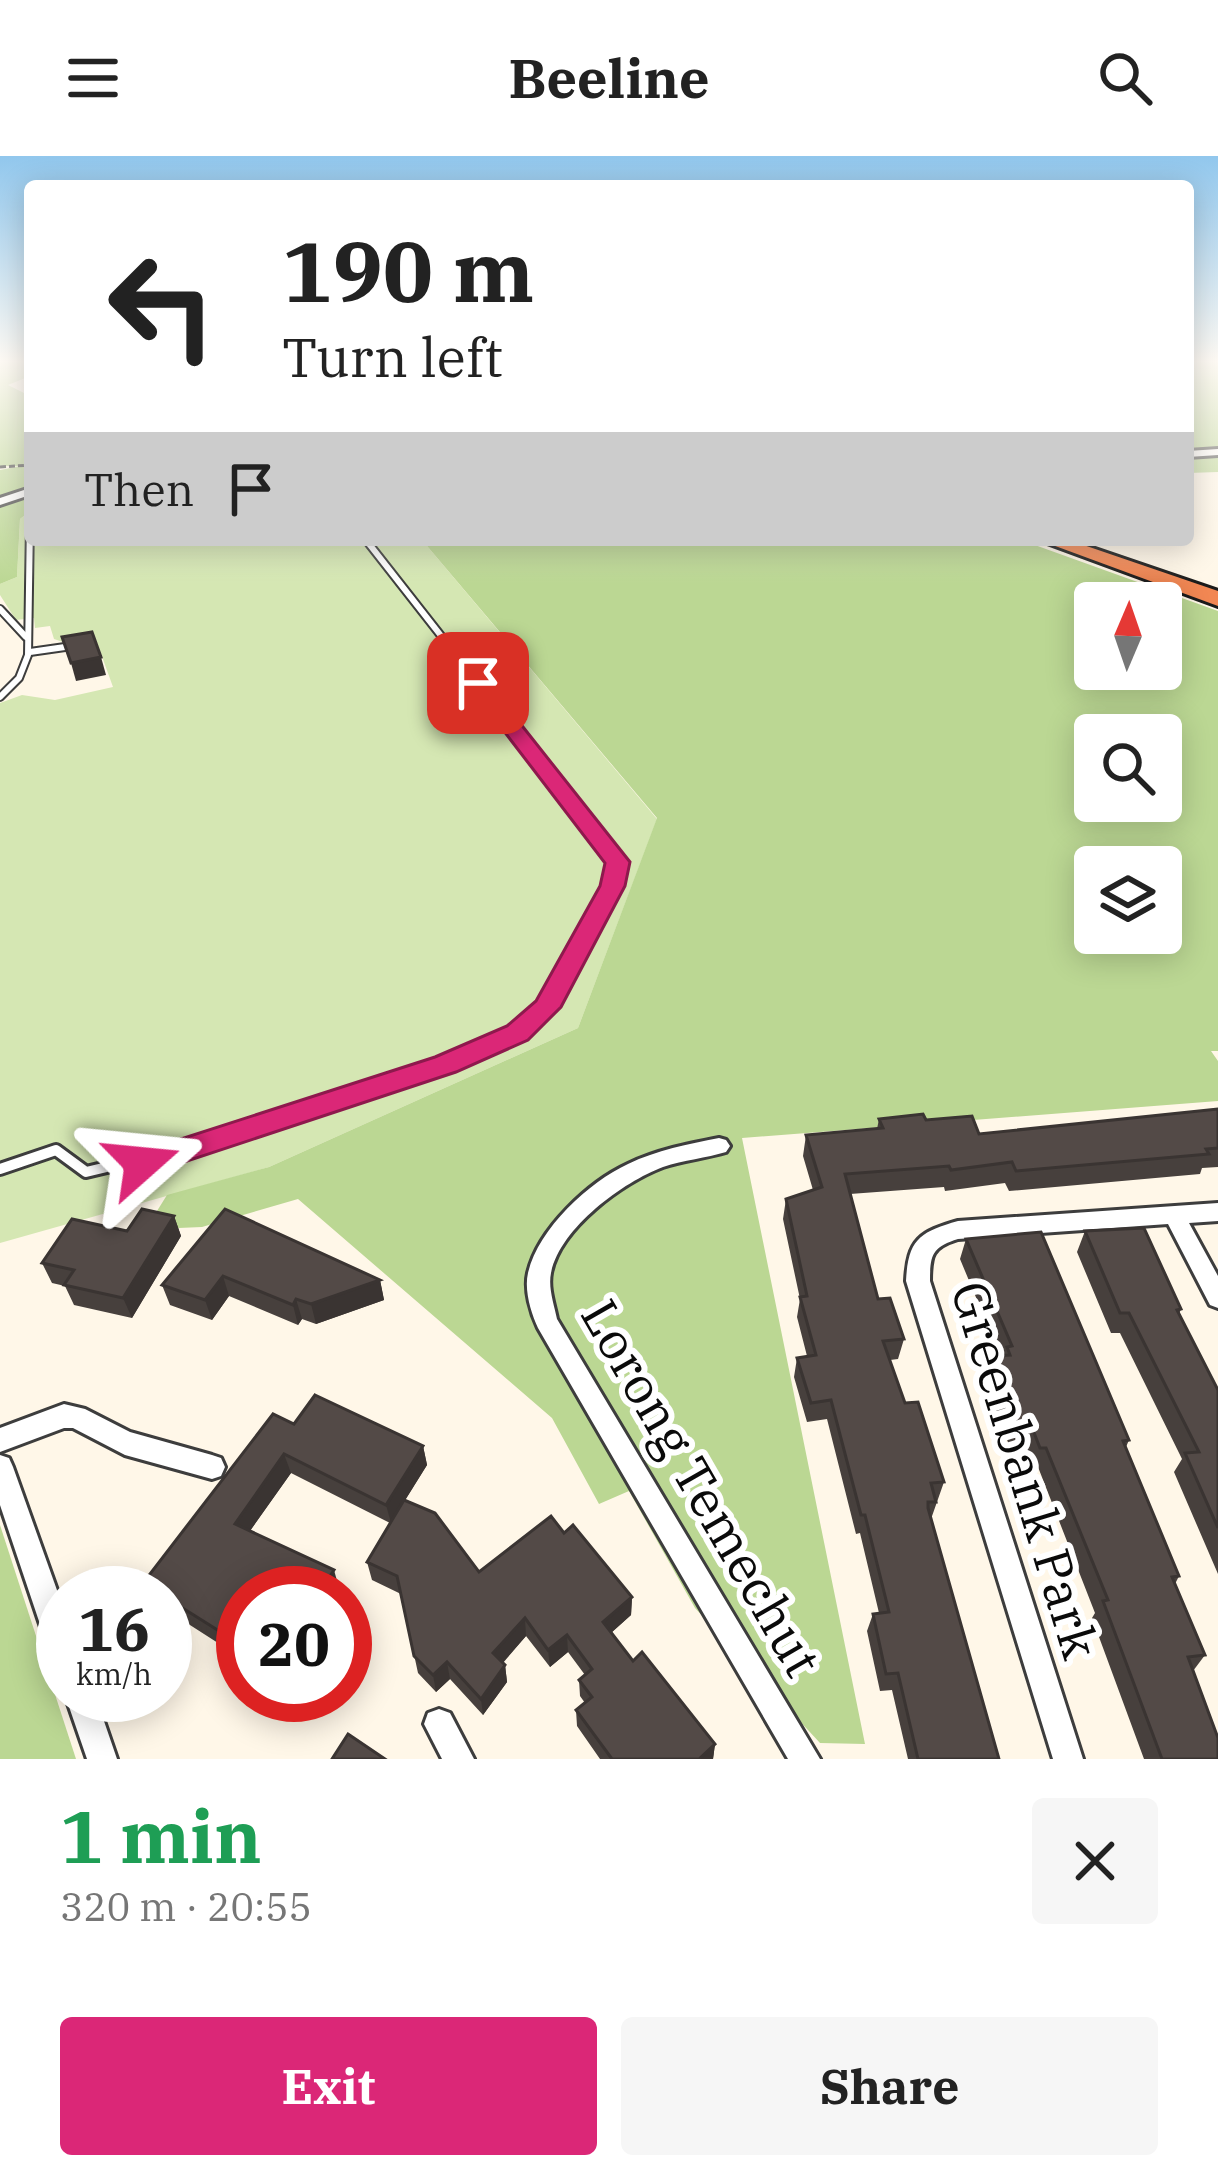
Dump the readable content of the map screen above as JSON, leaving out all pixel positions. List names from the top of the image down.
{
  "streets": {
    "street": ["Greenbank Park", "Lorong Temechut"]
  },
  "north": "top",
  "page": {
    "header": "Beeline",
    "turn": ["190 m", "Turn left"],
    "then": "Then",
    "speed": "16 km/h",
    "limit": "20",
    "heading": ["1 min", "320 m · 20:55"],
    "buttons": ["Exit", "Share"]
  }
}
